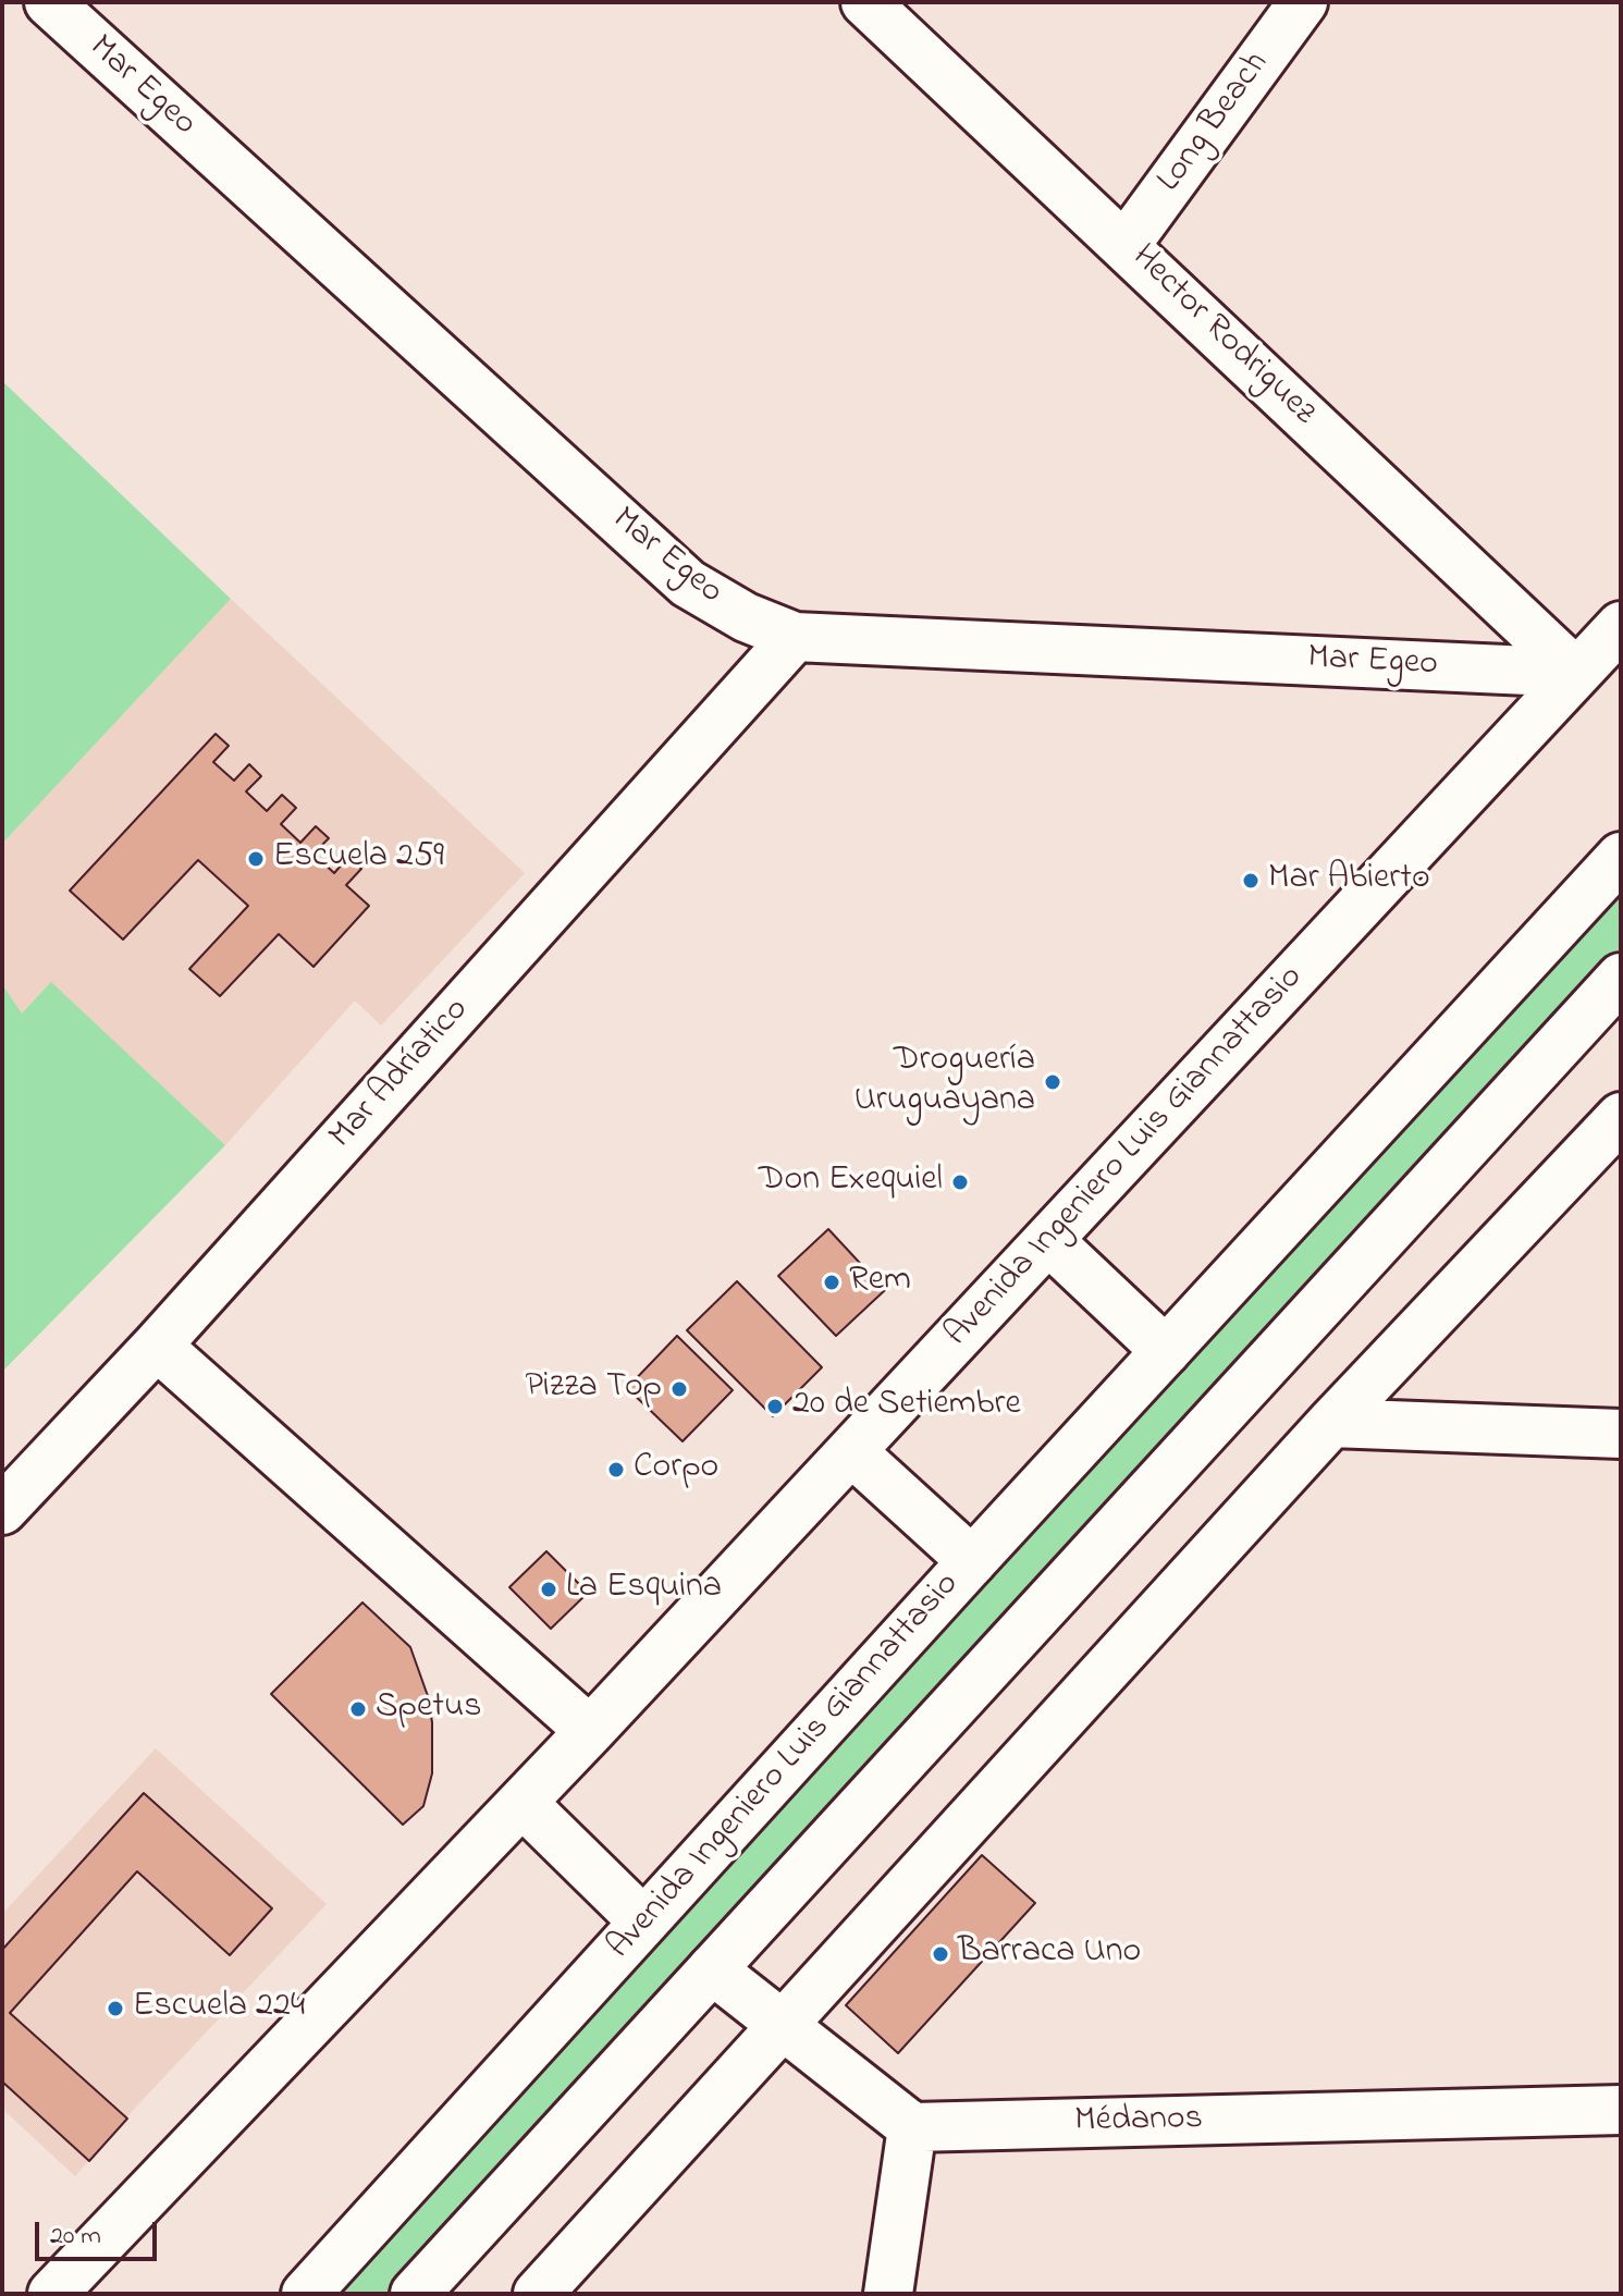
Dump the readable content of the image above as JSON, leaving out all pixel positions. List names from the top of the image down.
{
  "streets": {
    "street": [
      "Mar Egeo",
      "Long Beach",
      "Hector Rodriguez",
      "Mar Adríatico",
      "Avenida Ingeniero Luis Giannattasio",
      "Médanos"
    ]
  },
  "crossings": [
    ["Mar Egeo", "Hector Rodriguez"],
    ["Mar Egeo", "Mar Adríatico"],
    ["Mar Egeo", "Avenida Ingeniero Luis Giannattasio"],
    ["Long Beach", "Hector Rodriguez"],
    ["Hector Rodriguez", "Avenida Ingeniero Luis Giannattasio"]
  ],
  "places": [
    "Escuela 259",
    "Mar Abierto",
    "Droguería Uruguayana",
    "Don Exequiel",
    "Rem",
    "Pizza Top",
    "20 de Setiembre",
    "Corpo",
    "La Esquina",
    "Spetus",
    "Barraca Uno",
    "Escuela 224"
  ],
  "scale_bar": "20 m"
}
